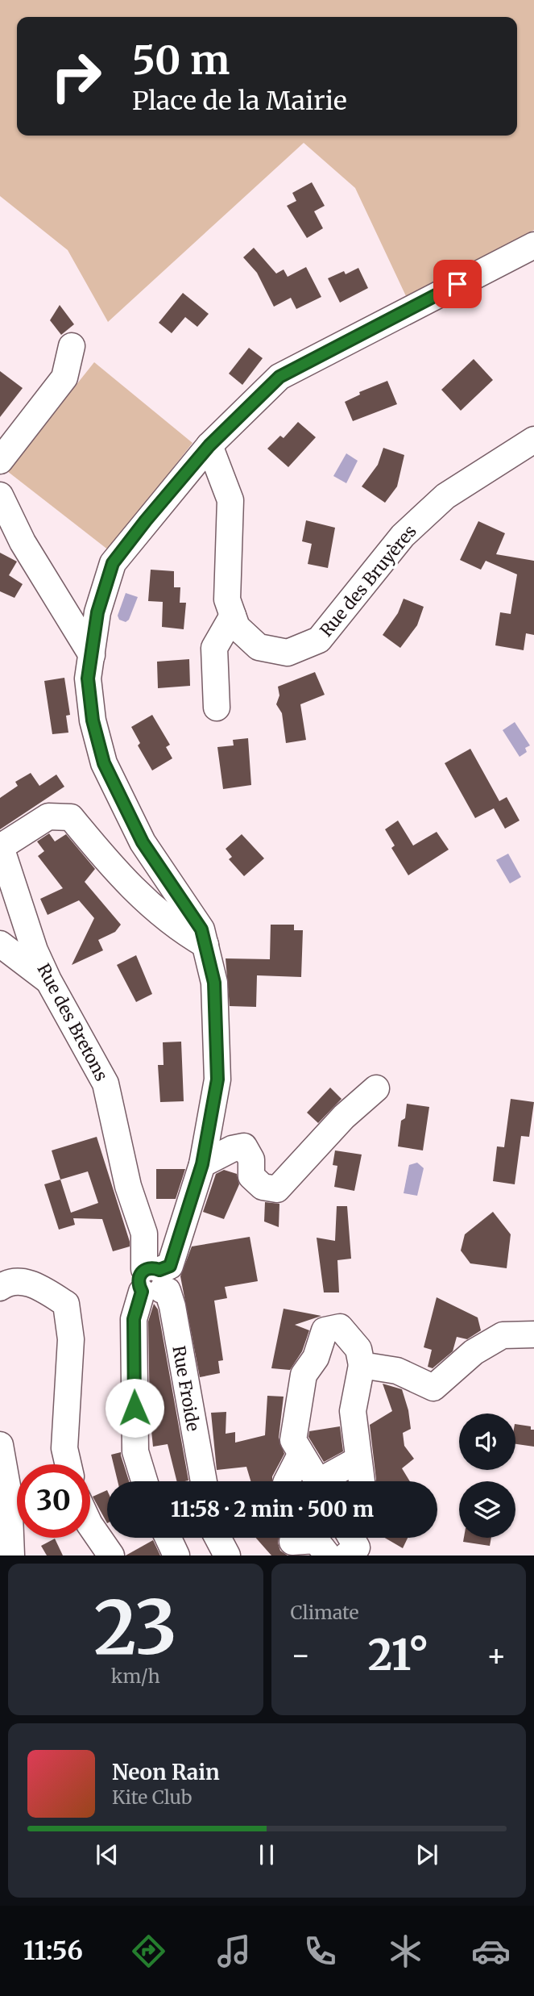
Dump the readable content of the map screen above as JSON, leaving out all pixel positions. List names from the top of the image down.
{
  "streets": {
    "street": ["Rue des Bruyères", "Rue des Bretons", "Rue Froide"]
  },
  "crossings": [
    ["Rue des Bretons", "Rue Froide"]
  ],
  "page": {
    "turn": ["50 m", "Place de la Mairie"],
    "limit": "30",
    "trip": "11:58 · 2 min · 500 m",
    "tile": [
      ["23", "km/h"],
      "Climate"
    ],
    "heat": ["−", "21°", "+"],
    "song": ["Neon Rain", "Kite Club"],
    "tabs": "11:56"
  }
}
